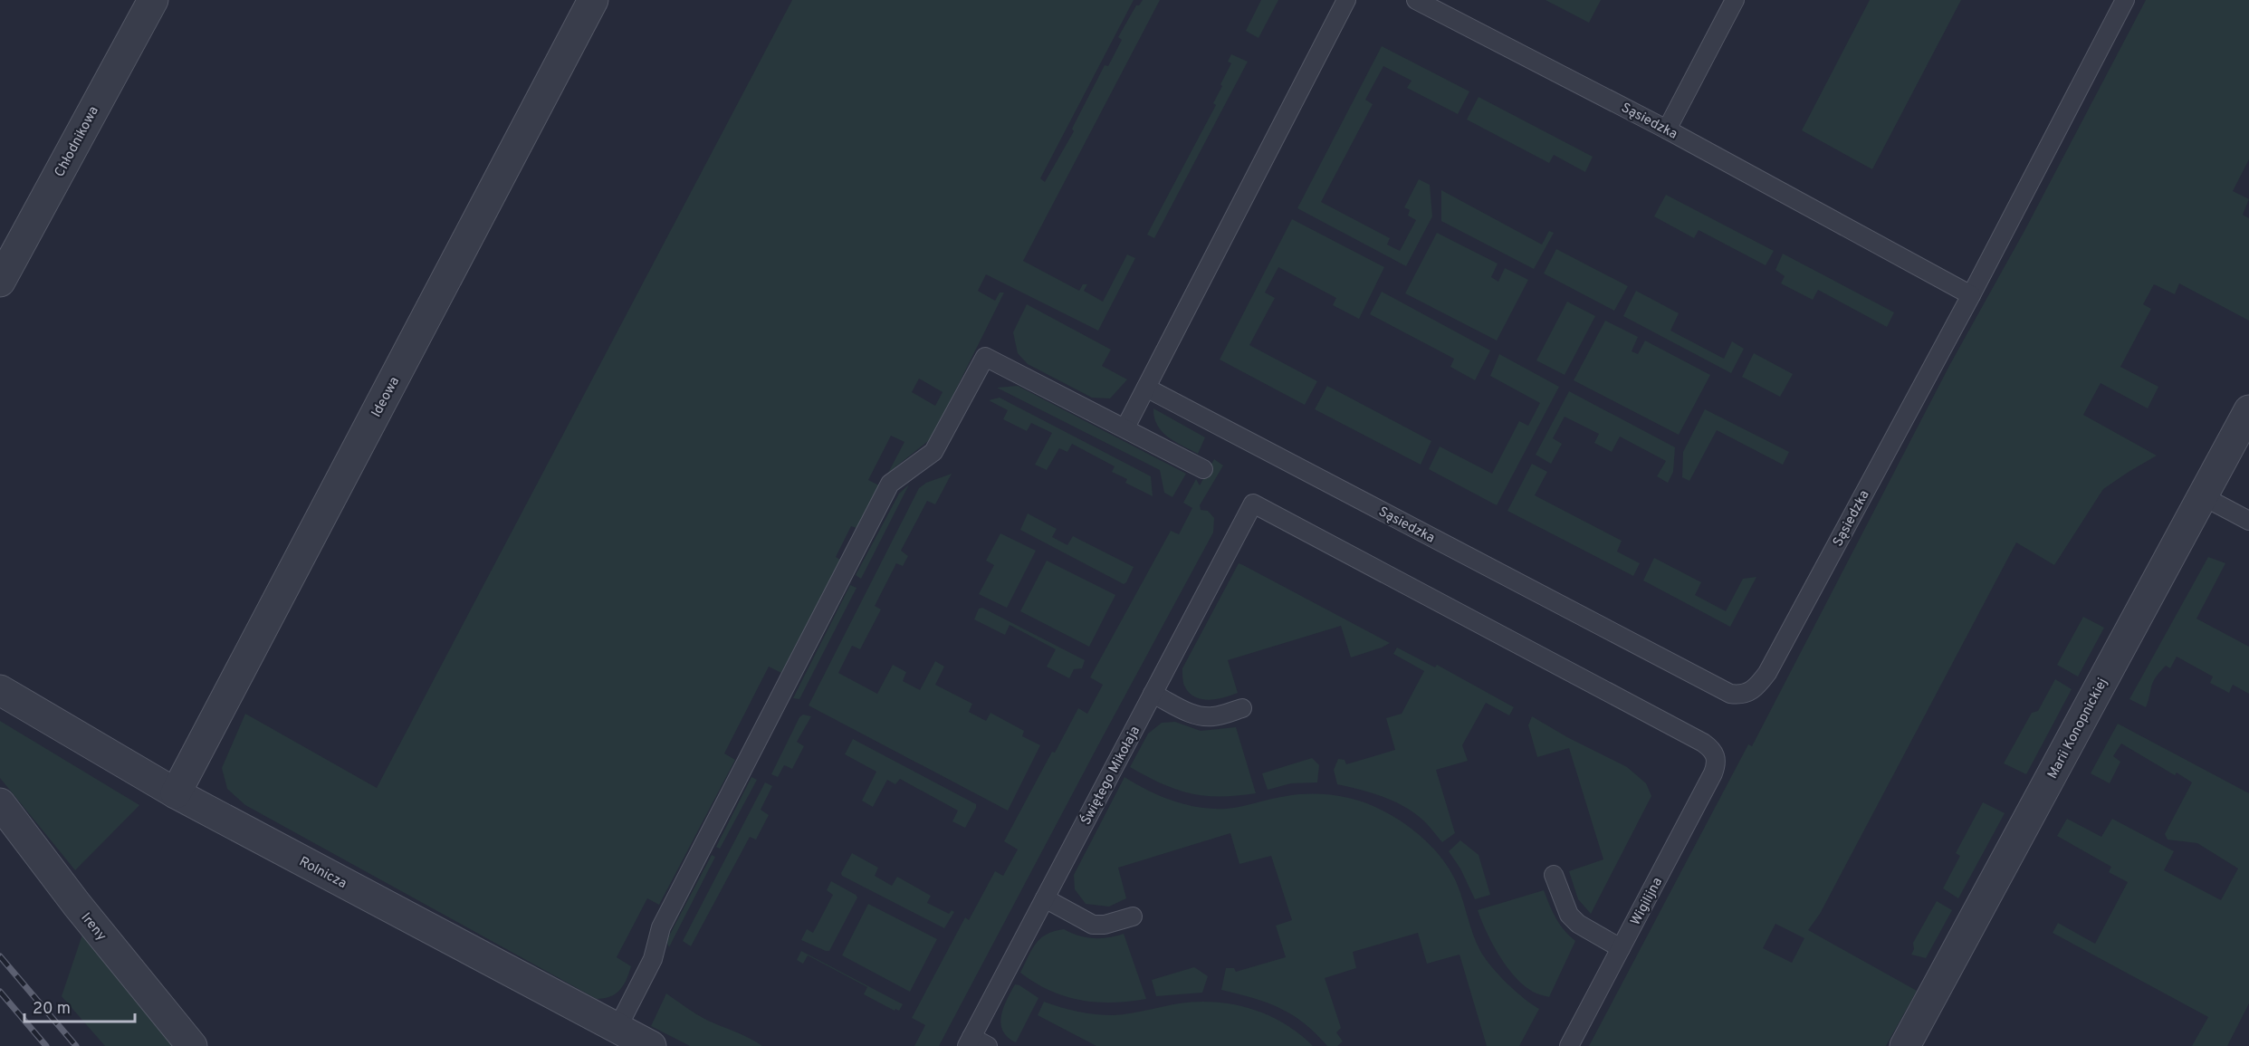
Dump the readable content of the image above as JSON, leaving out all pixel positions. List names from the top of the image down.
{
  "streets": {
    "street": [
      "Chłodnikowa",
      "Ideowa",
      "Marii Konopnickiej",
      "Rolnicza",
      "Ireny"
    ],
    "lane": ["Sąsiedzka", "Świętego Mikołaja", "Wigilijna"]
  },
  "crossings": [
    ["Ideowa", "Rolnicza"],
    ["Świętego Mikołaja", "Wigilijna"]
  ],
  "scale_bar": "20 m"
}
